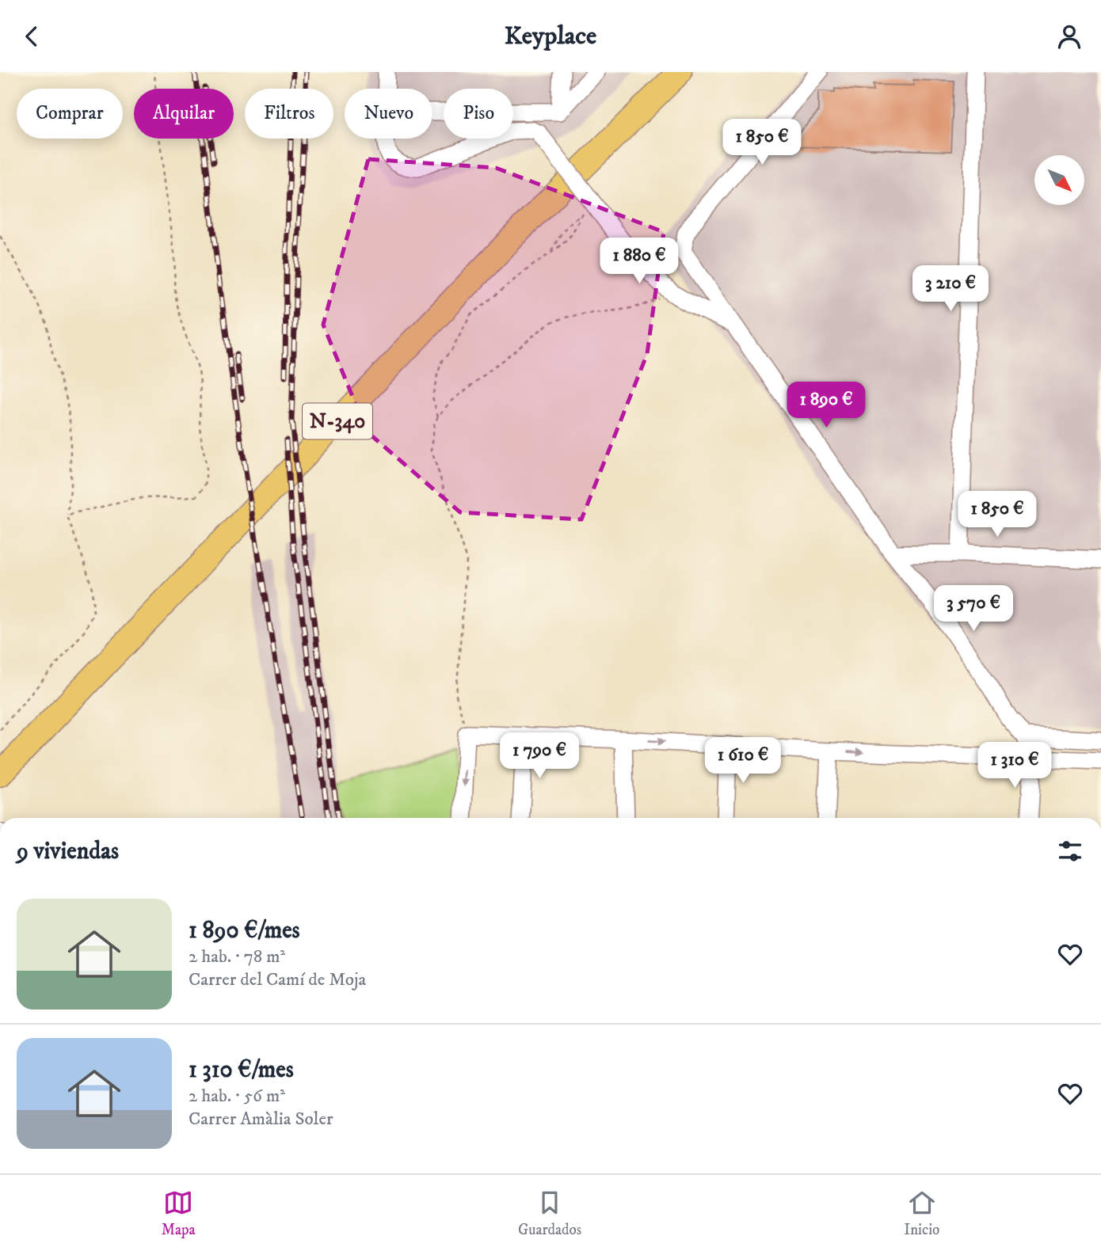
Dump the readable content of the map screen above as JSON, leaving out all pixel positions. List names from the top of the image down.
{
  "streets": {
    "highway": ["N-340"]
  },
  "north": "bottom right",
  "page": {
    "header": "Keyplace",
    "chip": [
      "Comprar",
      "Alquilar",
      "Filtros",
      "Nuevo",
      "Piso"
    ],
    "price": [
      "1 850 €",
      "1 880 €",
      "3 210 €",
      "1 890 €",
      "1 850 €",
      "3 570 €",
      "1 790 €",
      "1 610 €",
      "1 310 €"
    ],
    "heading": "9 viviendas",
    "list": [
      {
        "name": "1 890 €/mes",
        "note": "2 hab. · 78 m² · Carrer del Camí de Moja"
      },
      {
        "name": "1 310 €/mes",
        "note": "2 hab. · 56 m² · Carrer Amàlia Soler"
      }
    ],
    "tabs": ["Mapa", "Guardados", "Inicio"]
  }
}
